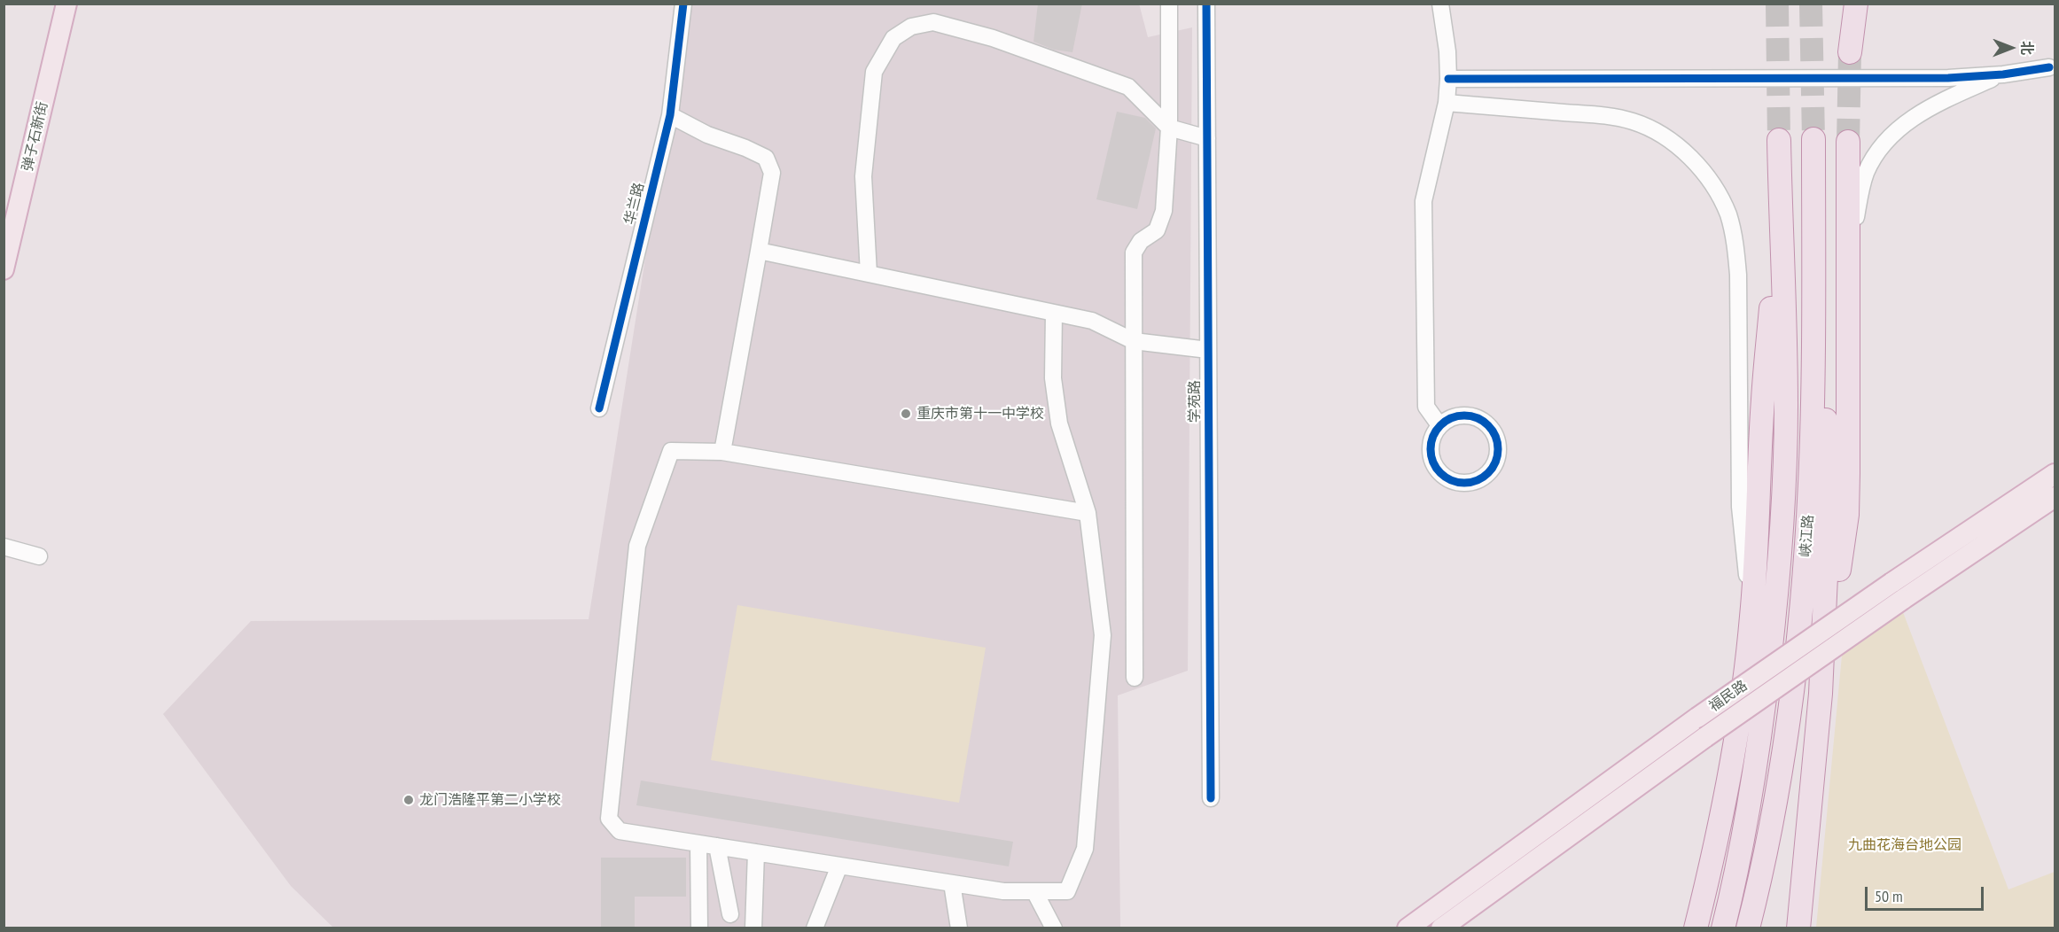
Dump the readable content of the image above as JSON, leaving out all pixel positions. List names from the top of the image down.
{
  "streets": {
    "highway": ["峡江路"],
    "main road": ["弹子石新街", "福民路"],
    "street": ["华兰路", "学苑路"]
  },
  "parks": ["九曲花海台地公园"],
  "places": ["重庆市第十一中学校", "龙门浩隆平第二小学校"],
  "scale_bar": "50 m",
  "north": "right"
}
